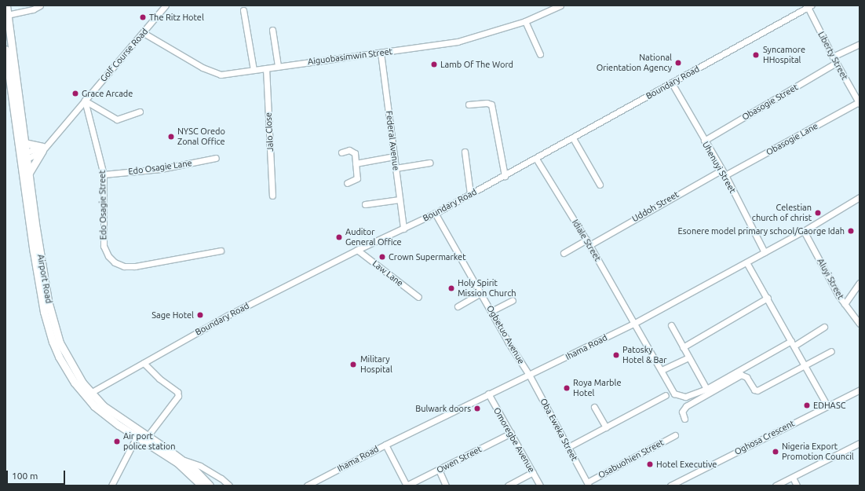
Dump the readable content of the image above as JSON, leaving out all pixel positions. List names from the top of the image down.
{
  "streets": {
    "main road": ["Airport Road"],
    "street": [
      "Golf Course Road",
      "Liberty Street",
      "Aiguobasimwin Street",
      "Boundary Road",
      "Obasogie Street",
      "Jalo Close",
      "Obasogie Lane",
      "Federal Avenue",
      "Edo Osagie Lane",
      "Uhenuyi Street",
      "Edo Osagie Street",
      "Uddoh Street",
      "Idiale Street",
      "Law Lane",
      "Aluyi Street",
      "Ogbetuo Avenue",
      "Ihama Road",
      "Oba Eweka Street",
      "Oghosa Crescent",
      "Omoregbe Avenue",
      "Osabuohien Street",
      "Owen Street"
    ]
  },
  "crossings": [
    ["Golf Course Road", "Aiguobasimwin Street"],
    ["Golf Course Road", "Edo Osagie Street"],
    ["Golf Course Road", "Airport Road"],
    ["Liberty Street", "Boundary Road"],
    ["Liberty Street", "Obasogie Street"],
    ["Liberty Street", "Obasogie Lane"],
    ["Aiguobasimwin Street", "Jalo Close"],
    ["Aiguobasimwin Street", "Federal Avenue"],
    ["Boundary Road", "Federal Avenue"],
    ["Boundary Road", "Uhenuyi Street"],
    ["Boundary Road", "Idiale Street"],
    ["Boundary Road", "Law Lane"],
    ["Boundary Road", "Airport Road"],
    ["Boundary Road", "Ogbetuo Avenue"],
    ["Obasogie Street", "Uhenuyi Street"],
    ["Obasogie Lane", "Uhenuyi Street"],
    ["Edo Osagie Lane", "Edo Osagie Street"],
    ["Uhenuyi Street", "Uddoh Street"],
    ["Uhenuyi Street", "Ihama Road"],
    ["Uddoh Street", "Idiale Street"],
    ["Idiale Street", "Ihama Road"],
    ["Aluyi Street", "Ihama Road"],
    ["Ogbetuo Avenue", "Ihama Road"],
    ["Ogbetuo Avenue", "Oba Eweka Street"],
    ["Ihama Road", "Oba Eweka Street"],
    ["Ihama Road", "Omoregbe Avenue"],
    ["Oba Eweka Street", "Osabuohien Street"],
    ["Omoregbe Avenue", "Owen Street"]
  ],
  "places": [
    "The Ritz Hotel",
    "Syncamore HHospital",
    "National Orientation Agency",
    "Lamb Of The Word",
    "Grace Arcade",
    "NYSC Oredo Zonal Office",
    "Celestian church of christ",
    "Esonere model primary school/Gaorge Idah",
    "Auditor General Office",
    "Crown Supermarket",
    "Holy Spirit Mission Church",
    "Sage Hotel",
    "Patosky Hotel & Bar",
    "Military Hospital",
    "Roya Marble Hotel",
    "EDHASC",
    "Bulwark doors",
    "Air port police station",
    "Nigeria Export Promotion Council",
    "Hotel Executive"
  ],
  "scale_bar": "100 m"
}
